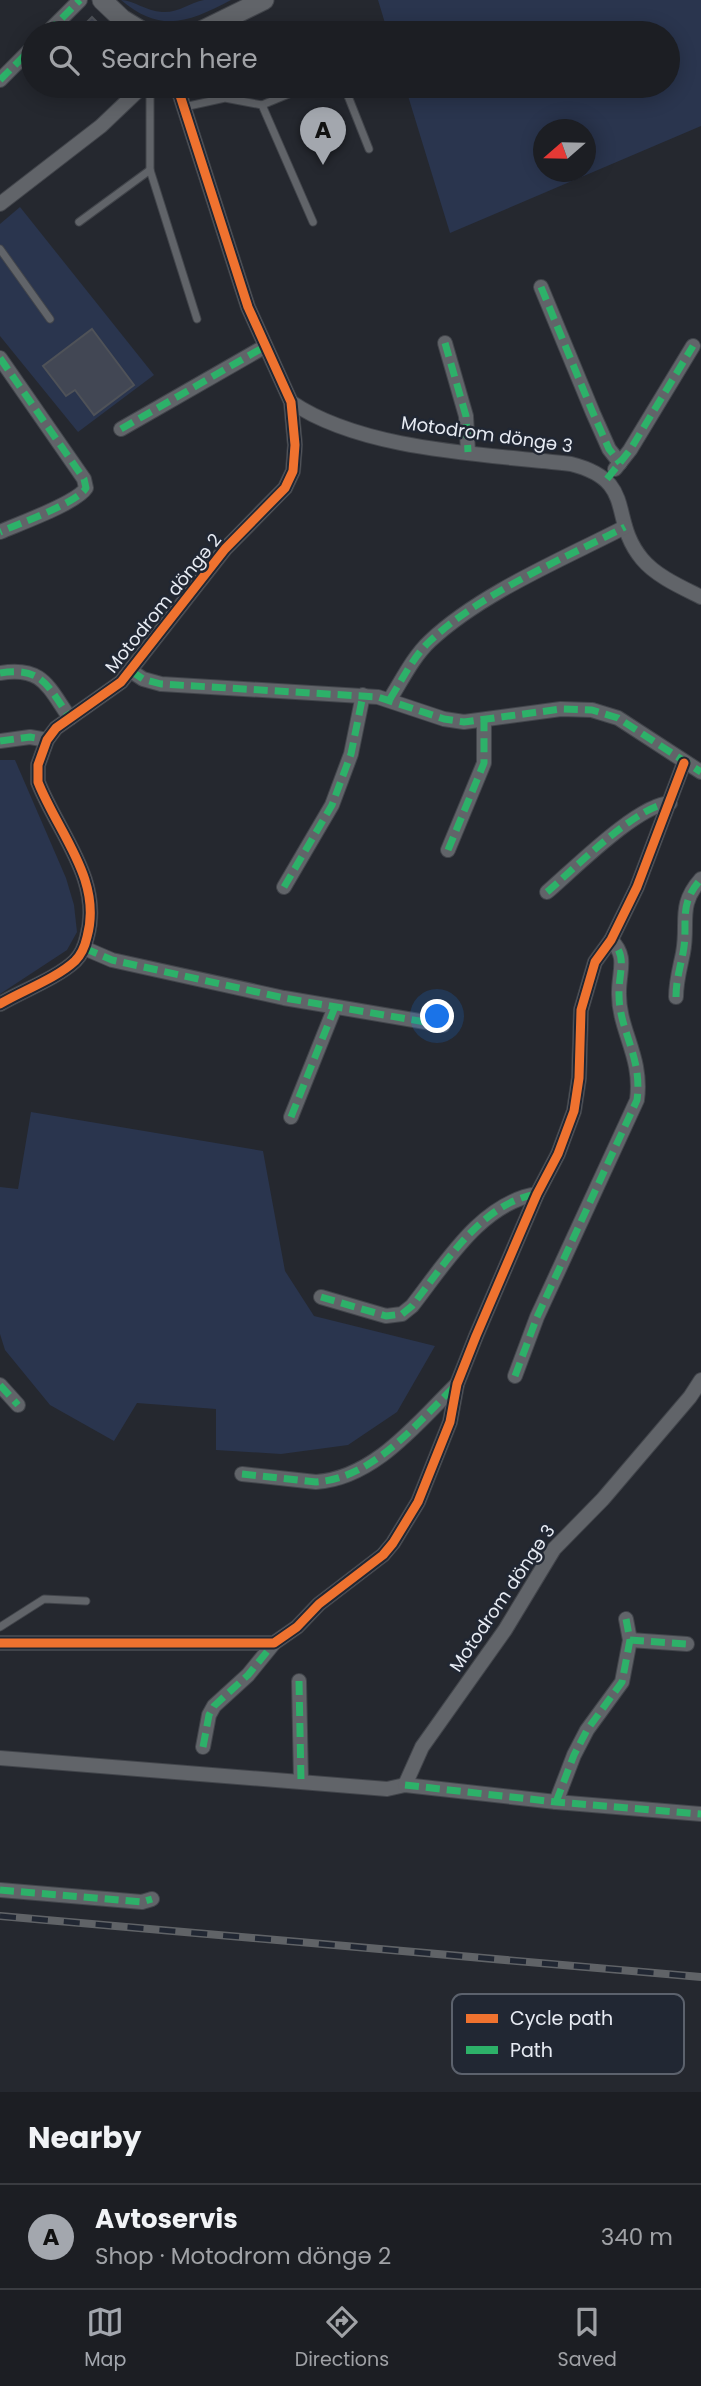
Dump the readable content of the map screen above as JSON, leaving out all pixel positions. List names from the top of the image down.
{
  "streets": {
    "street": ["Motodrom döngə 3", "Motodrom döngə 2"]
  },
  "crossings": [
    ["Motodrom döngə 3", "Motodrom döngə 2"]
  ],
  "legend": ["Cycle path", "Path"],
  "north": "left",
  "page": {
    "search": "Search here",
    "pins": "A",
    "heading": "Nearby",
    "list": [
      {
        "mark": "A",
        "name": "Avtoservis",
        "note": "Shop · Motodrom döngə 2",
        "value": "340 m"
      }
    ],
    "nav": ["Map", "Directions", "Saved"]
  }
}
